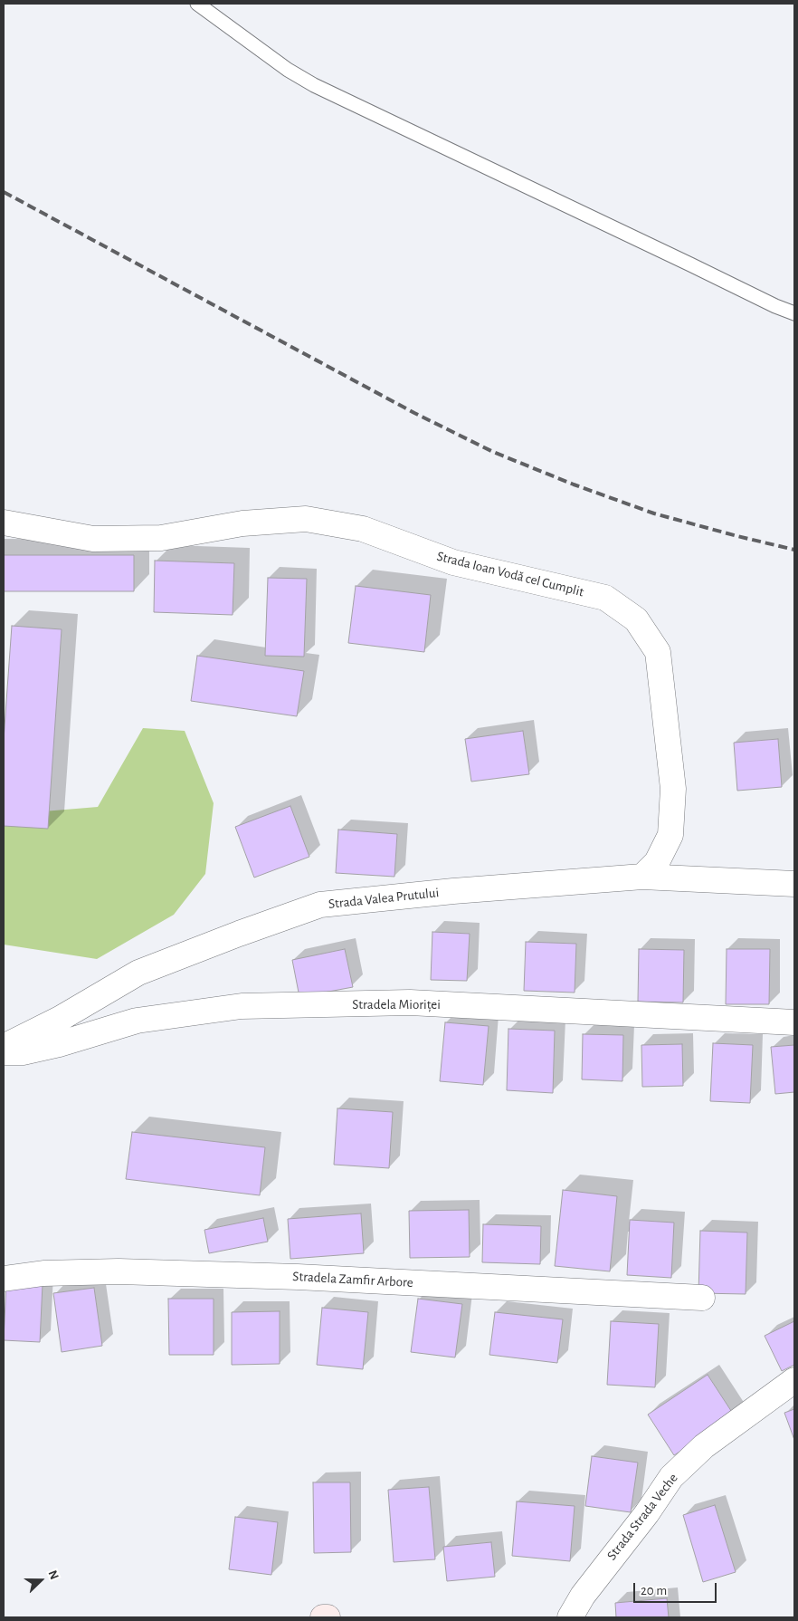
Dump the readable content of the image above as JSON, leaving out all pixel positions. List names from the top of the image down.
{
  "streets": {
    "street": [
      "Strada Ioan Vodă cel Cumplit",
      "Strada Valea Prutului",
      "Stradela Mioriței",
      "Stradela Zamfir Arbore",
      "Strada Strada Veche"
    ]
  },
  "crossings": [
    ["Strada Ioan Vodă cel Cumplit", "Strada Valea Prutului"]
  ],
  "scale_bar": "20 m",
  "north": "right"
}
